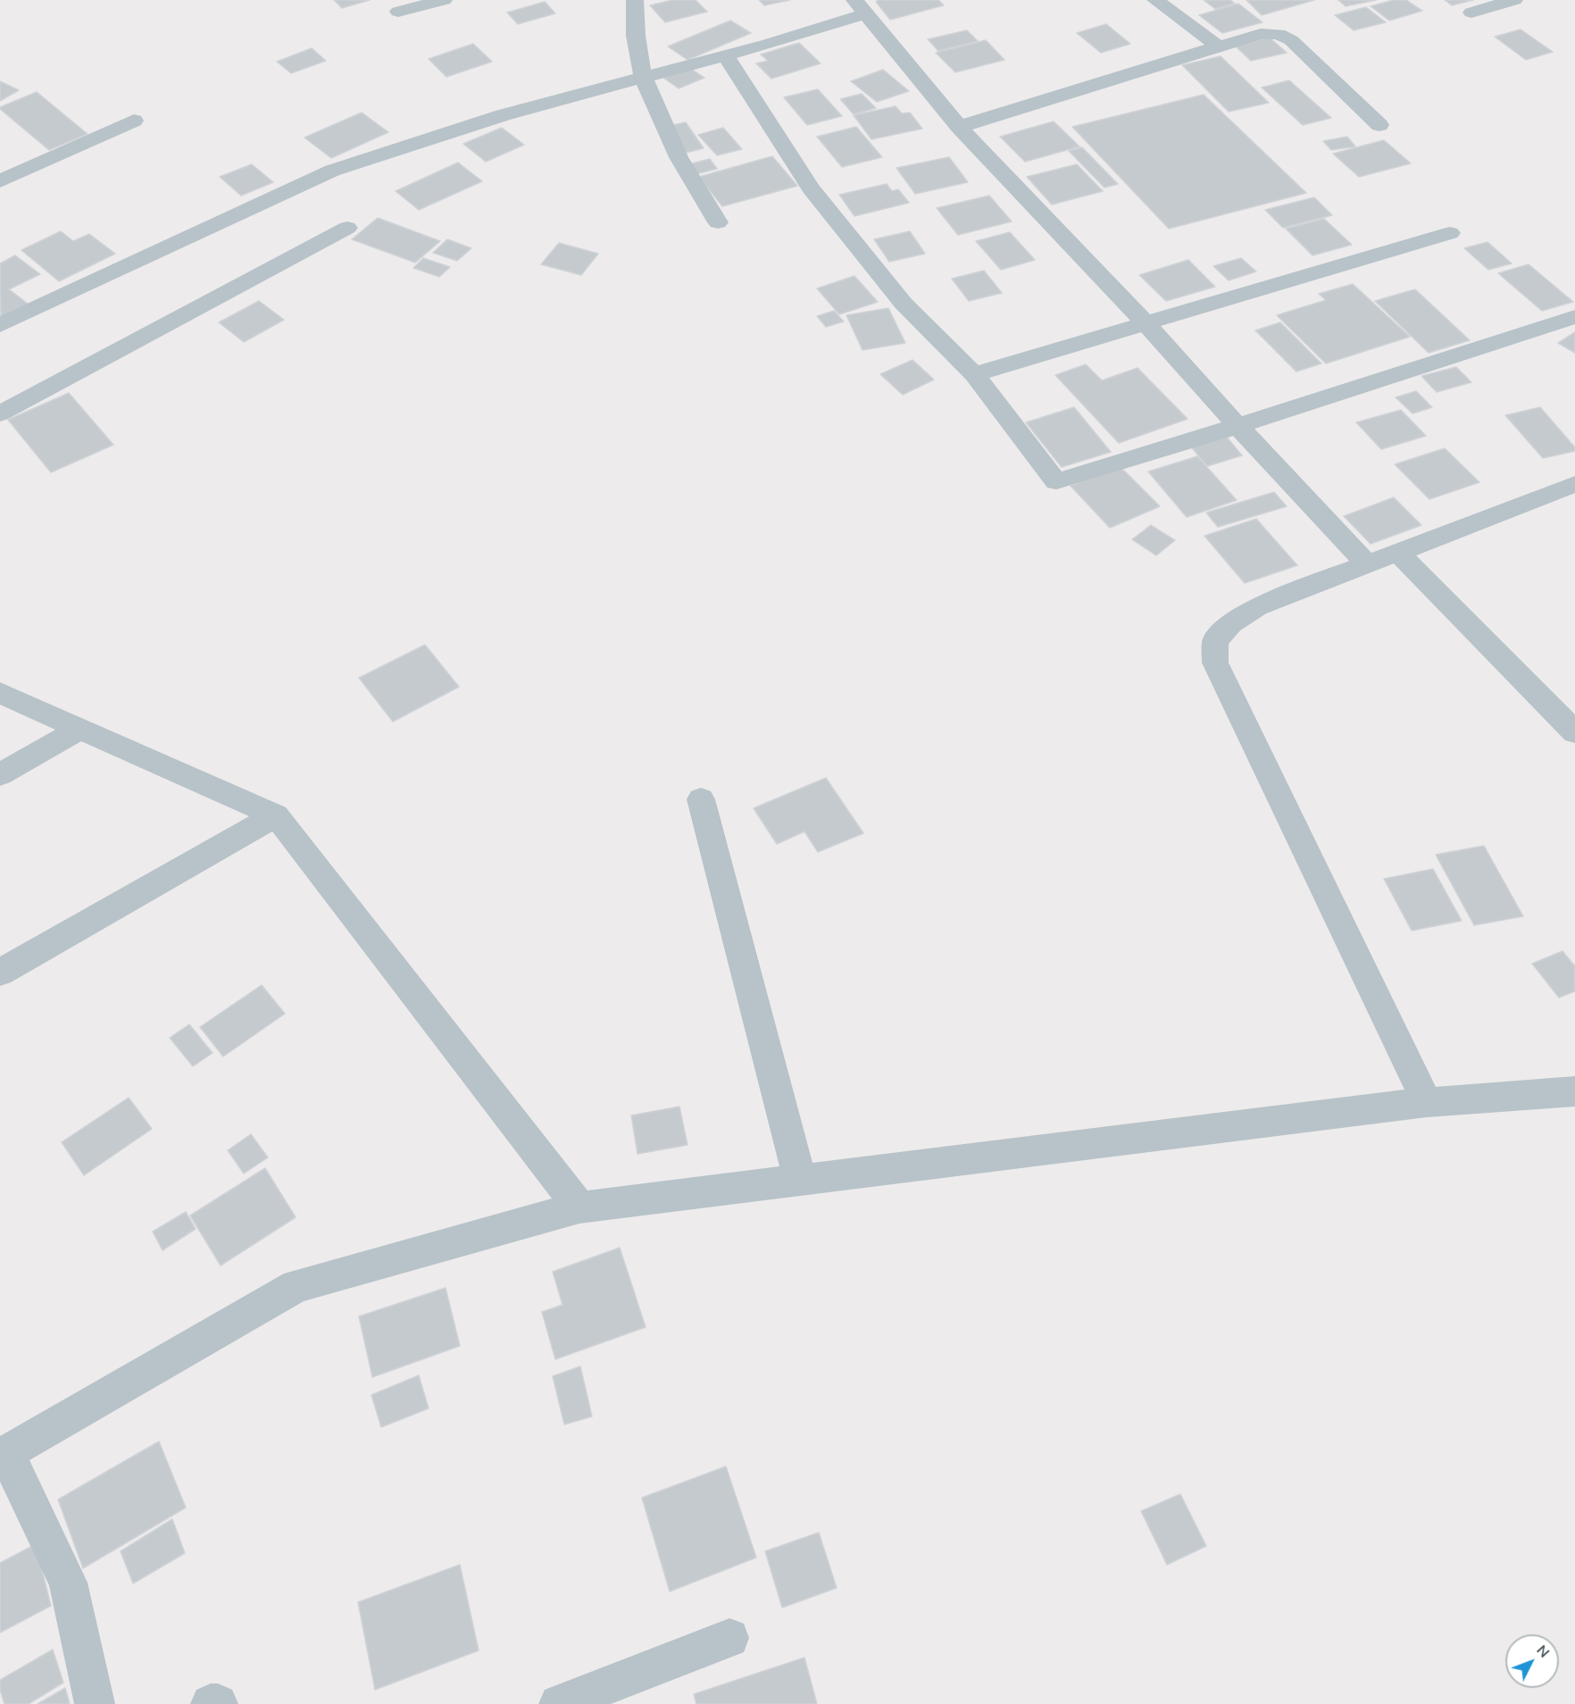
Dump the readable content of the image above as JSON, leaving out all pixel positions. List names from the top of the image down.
{
  "north": "top right"
}
